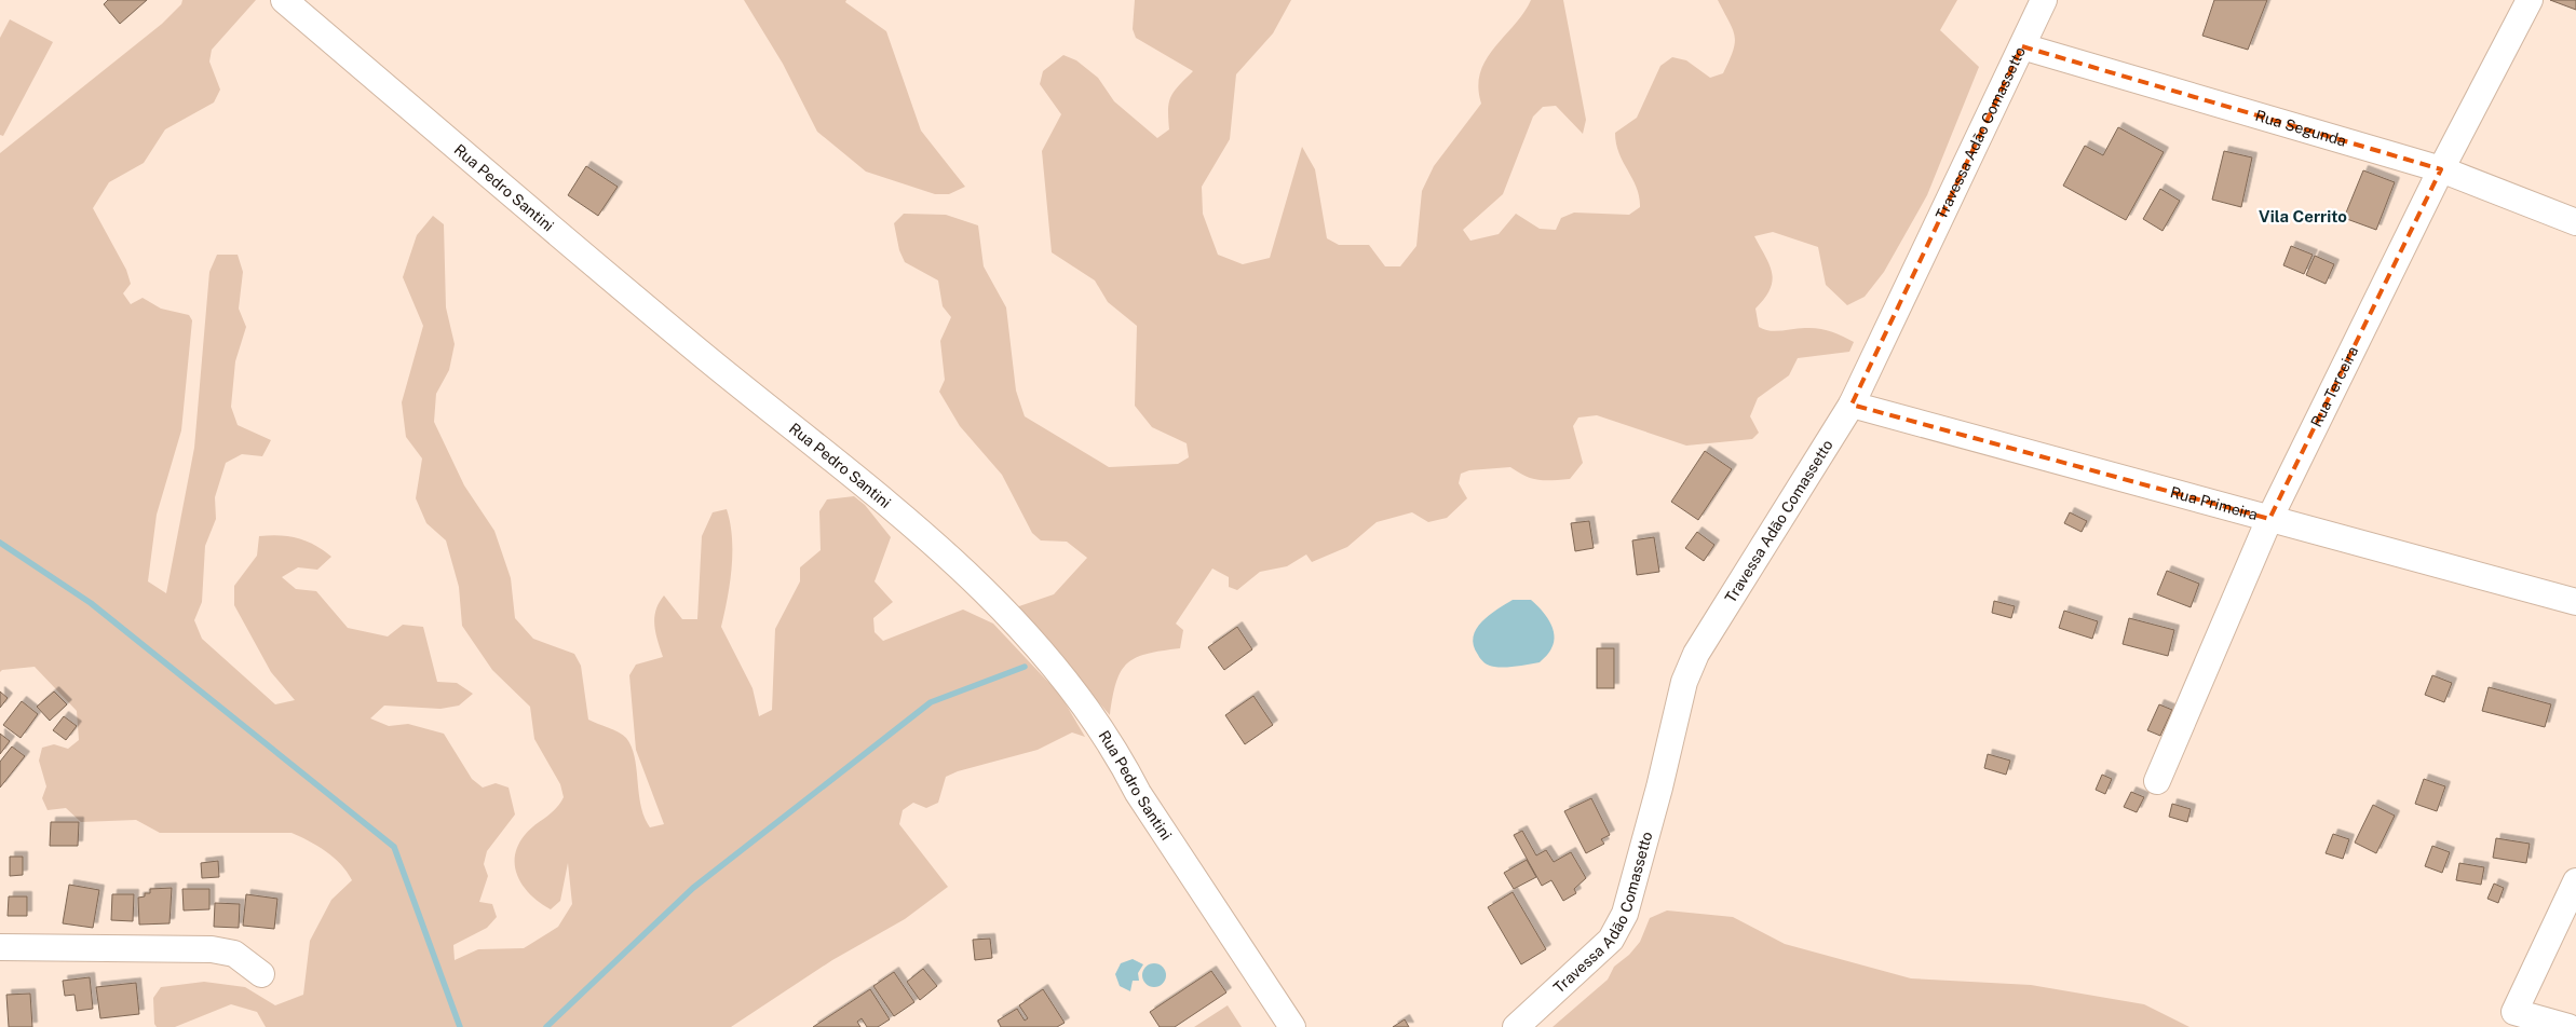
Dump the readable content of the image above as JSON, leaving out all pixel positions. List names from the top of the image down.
{
  "streets": {
    "street": [
      "Rua Segunda",
      "Travessa Adão Comassetto",
      "Rua Pedro Santini",
      "Rua Terceira",
      "Rua Primeira"
    ]
  },
  "crossings": [
    ["Rua Segunda", "Travessa Adão Comassetto"],
    ["Rua Segunda", "Rua Terceira"],
    ["Travessa Adão Comassetto", "Rua Primeira"],
    ["Rua Terceira", "Rua Primeira"]
  ],
  "districts": ["Vila Cerrito"]
}
